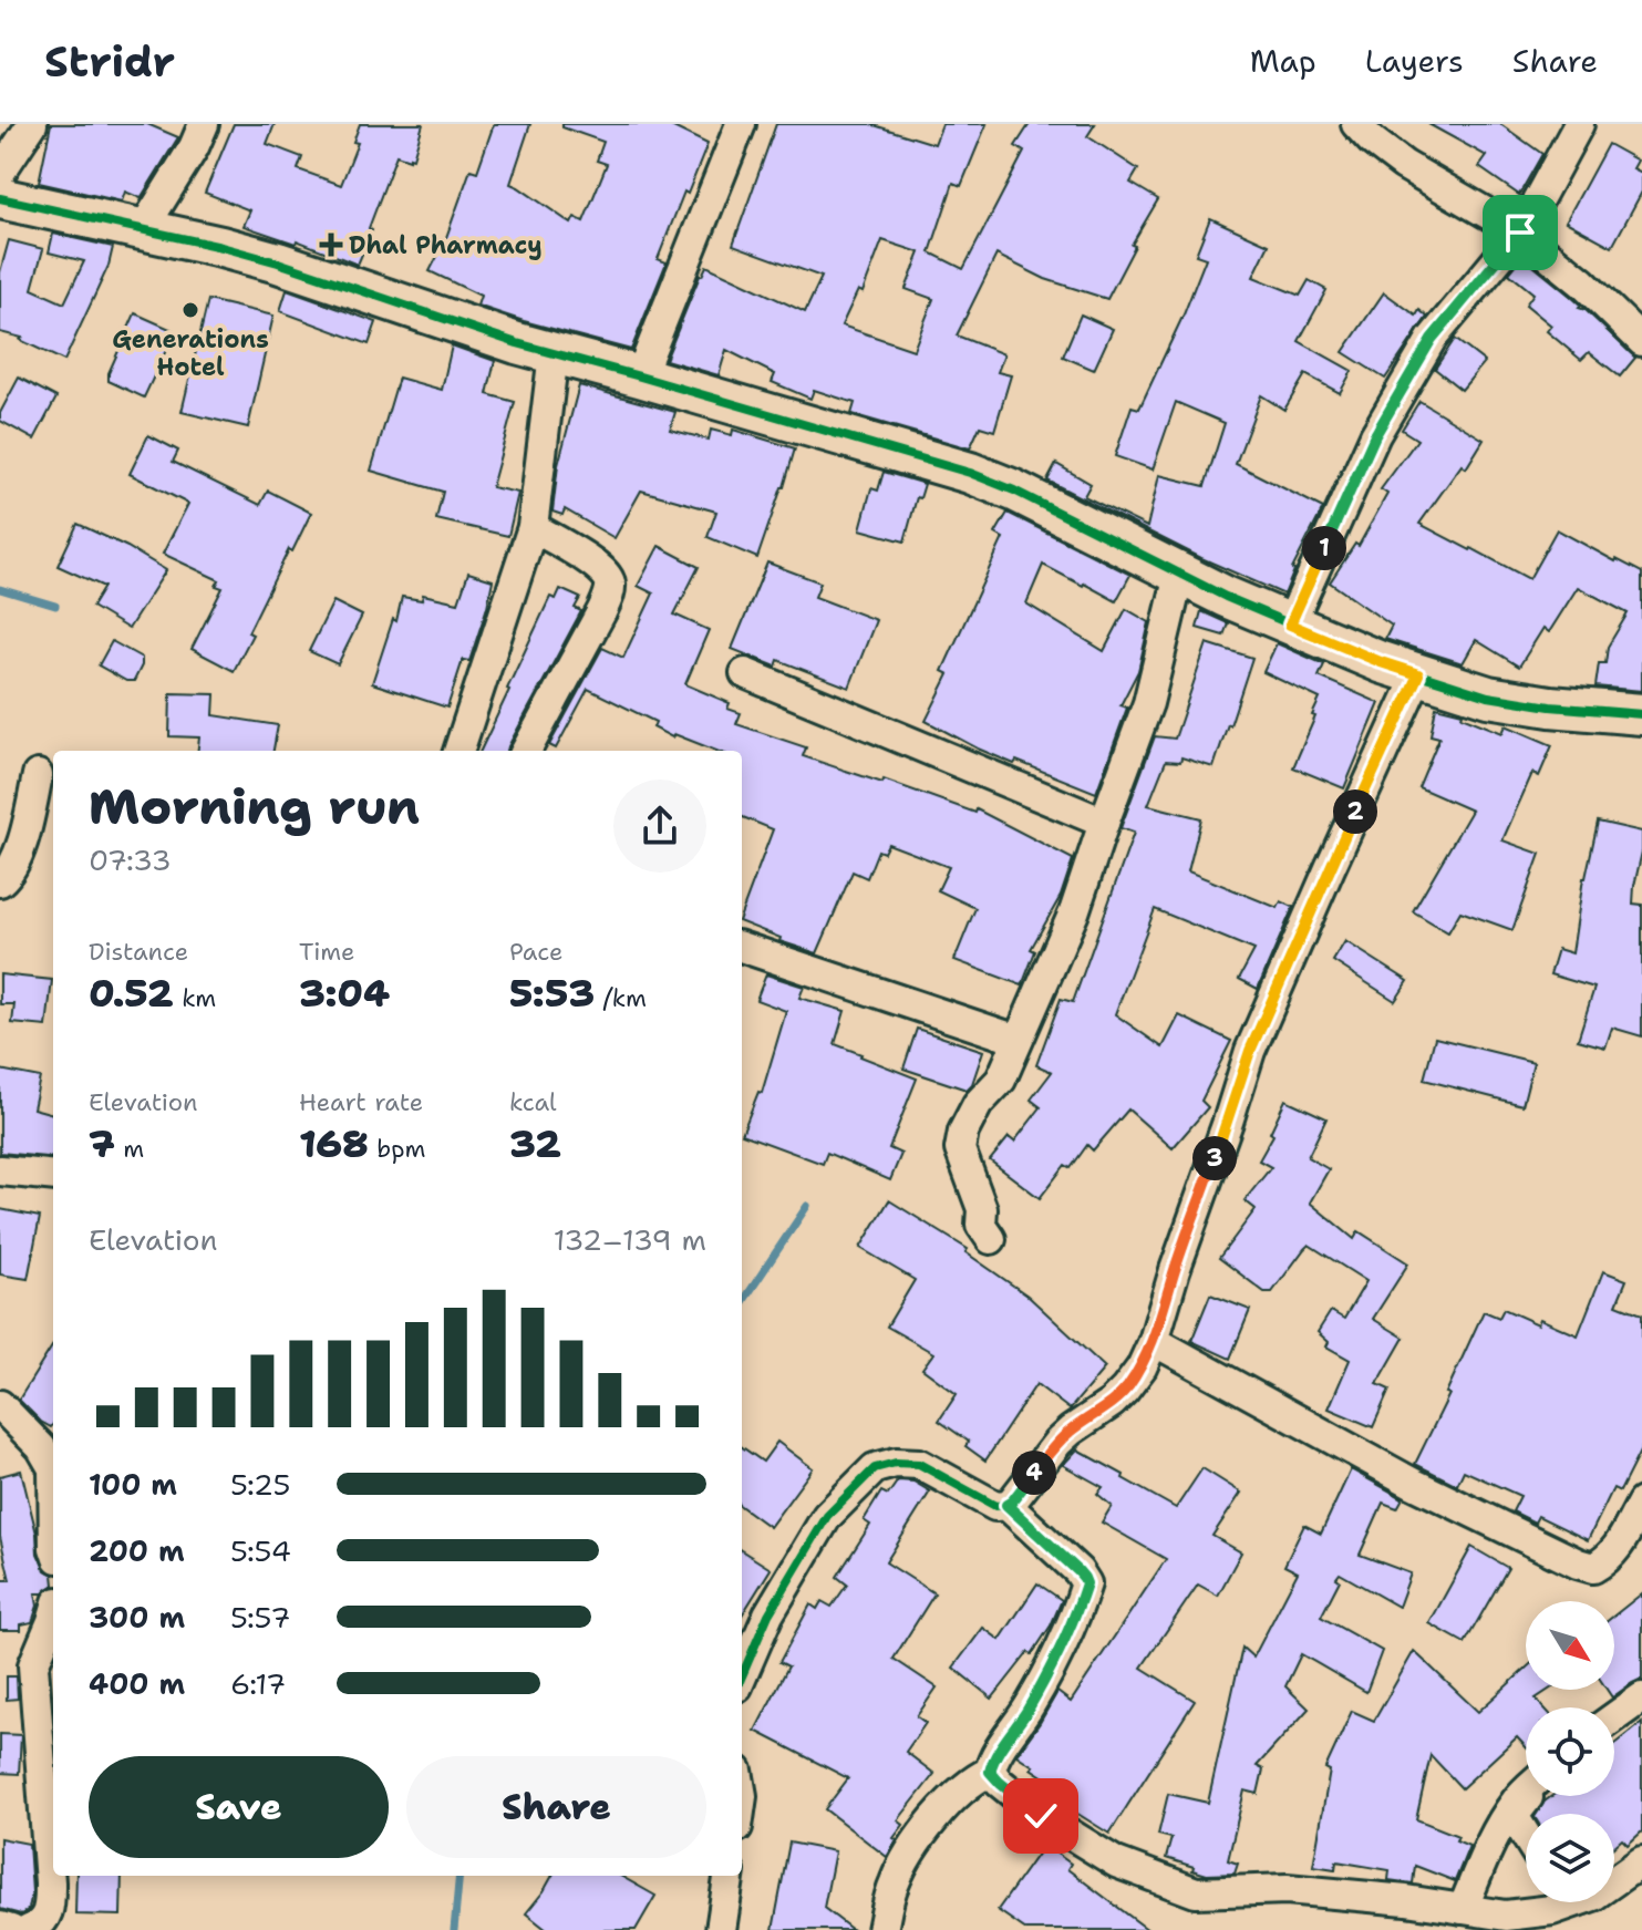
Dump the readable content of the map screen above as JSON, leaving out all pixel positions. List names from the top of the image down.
{
  "places": {
    "health": ["Dhal Pharmacy"],
    "other": ["Generations Hotel"]
  },
  "north": "bottom right",
  "page": {
    "header": "Stridr",
    "nav": ["Map", "Layers", "Share"],
    "pins": [
      "1",
      "2",
      "3",
      "4"
    ],
    "heading": ["Morning run", "07:33"],
    "stats": [
      ["Distance", "0.52 km"],
      ["Time", "3:04"],
      ["Pace", "5:53 /km"],
      ["Elevation", "7 m"],
      ["Heart rate", "168 bpm"],
      ["kcal", "32"]
    ],
    "chart": ["Elevation", "132–139 m"],
    "list": [
      {
        "name": "100 m",
        "note": "5:25"
      },
      {
        "name": "200 m",
        "note": "5:54"
      },
      {
        "name": "300 m",
        "note": "5:57"
      },
      {
        "name": "400 m",
        "note": "6:17"
      }
    ],
    "buttons": ["Save", "Share"]
  }
}
